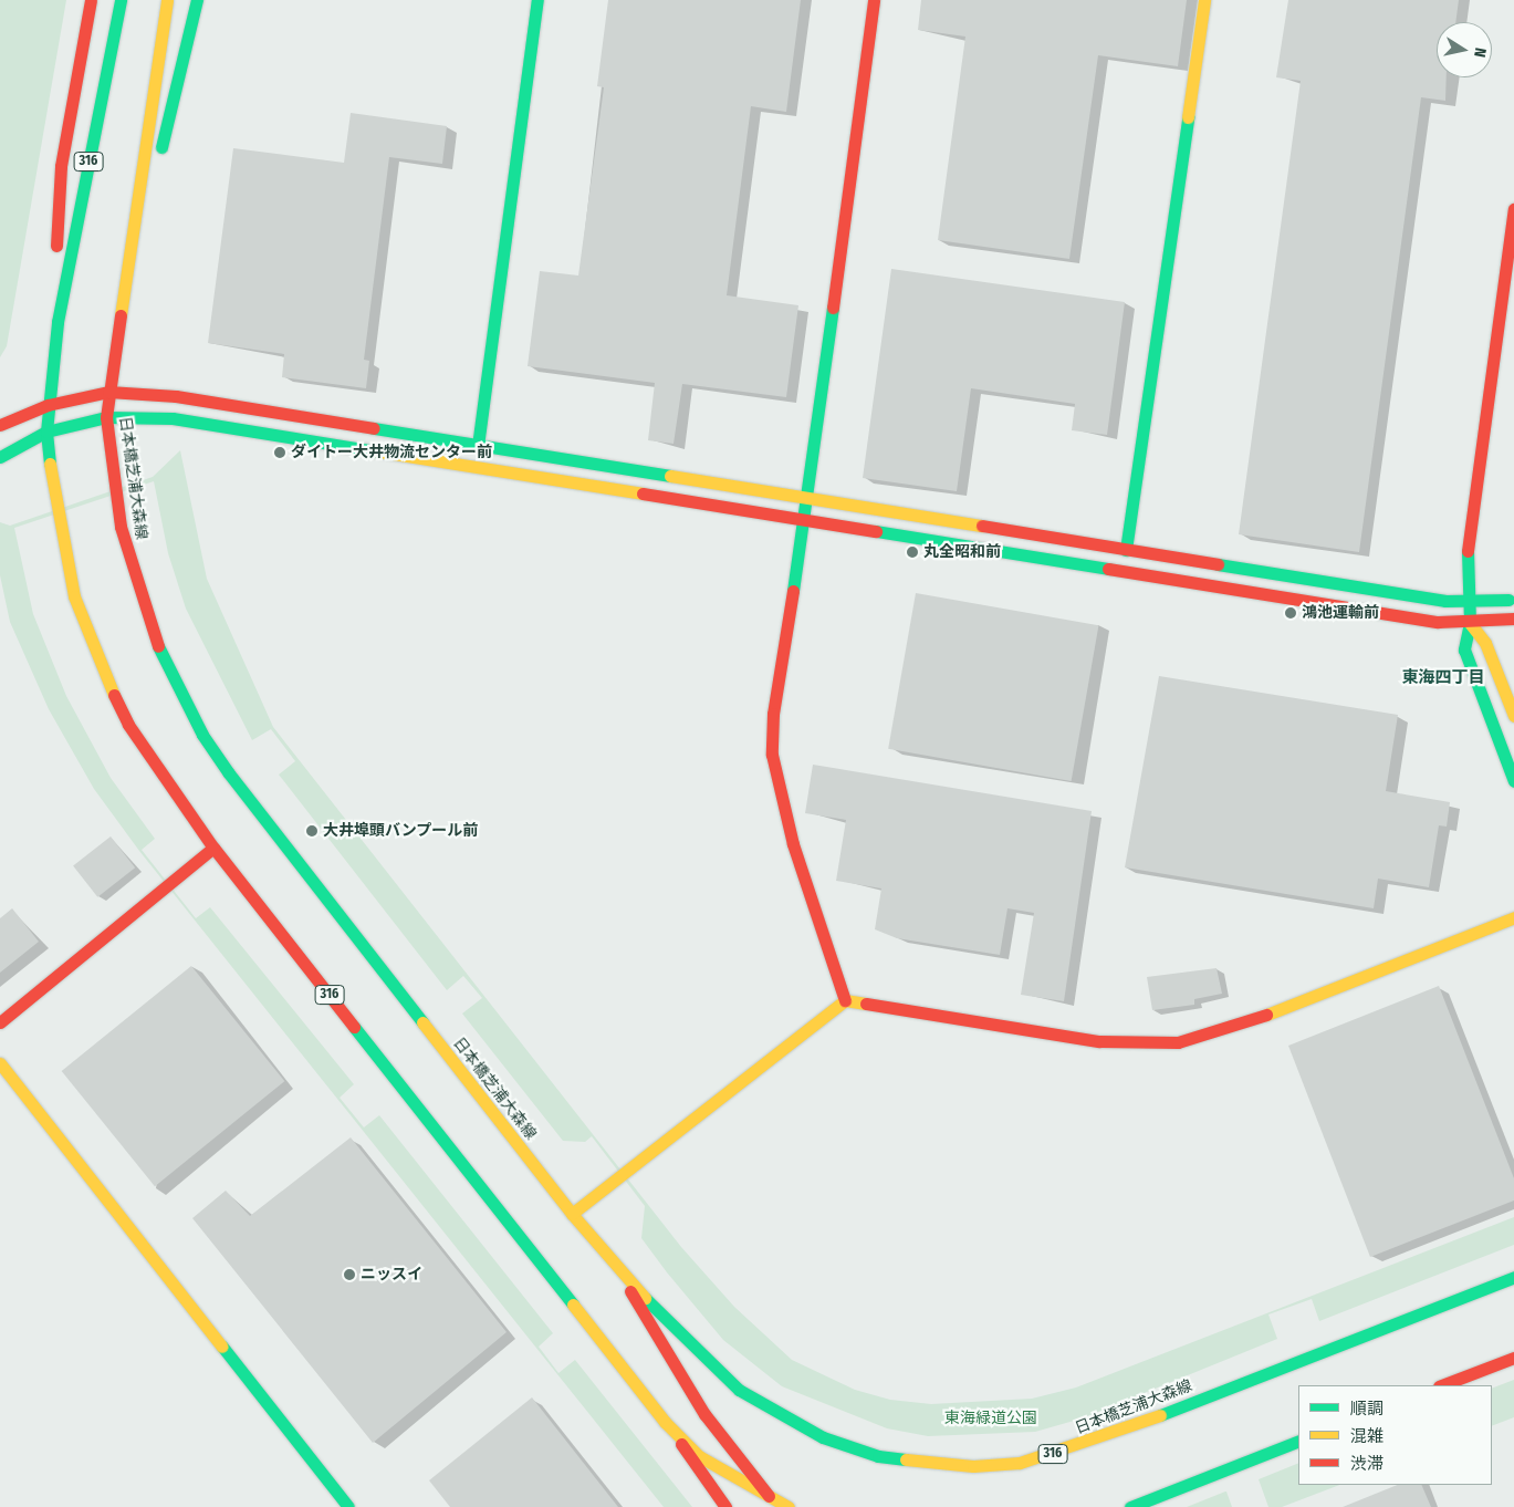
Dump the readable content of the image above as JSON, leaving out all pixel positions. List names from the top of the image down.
{
  "streets": {
    "street": ["316", "日本橋芝浦大森線"]
  },
  "districts": ["東海四丁目"],
  "parks": ["東海緑道公園"],
  "places": [
    "ダイトー大井物流センター前",
    "丸全昭和前",
    "鴻池運輸前",
    "大井埠頭バンプール前",
    "ニッスイ"
  ],
  "legend": ["順調", "混雑", "渋滞"],
  "north": "right"
}
